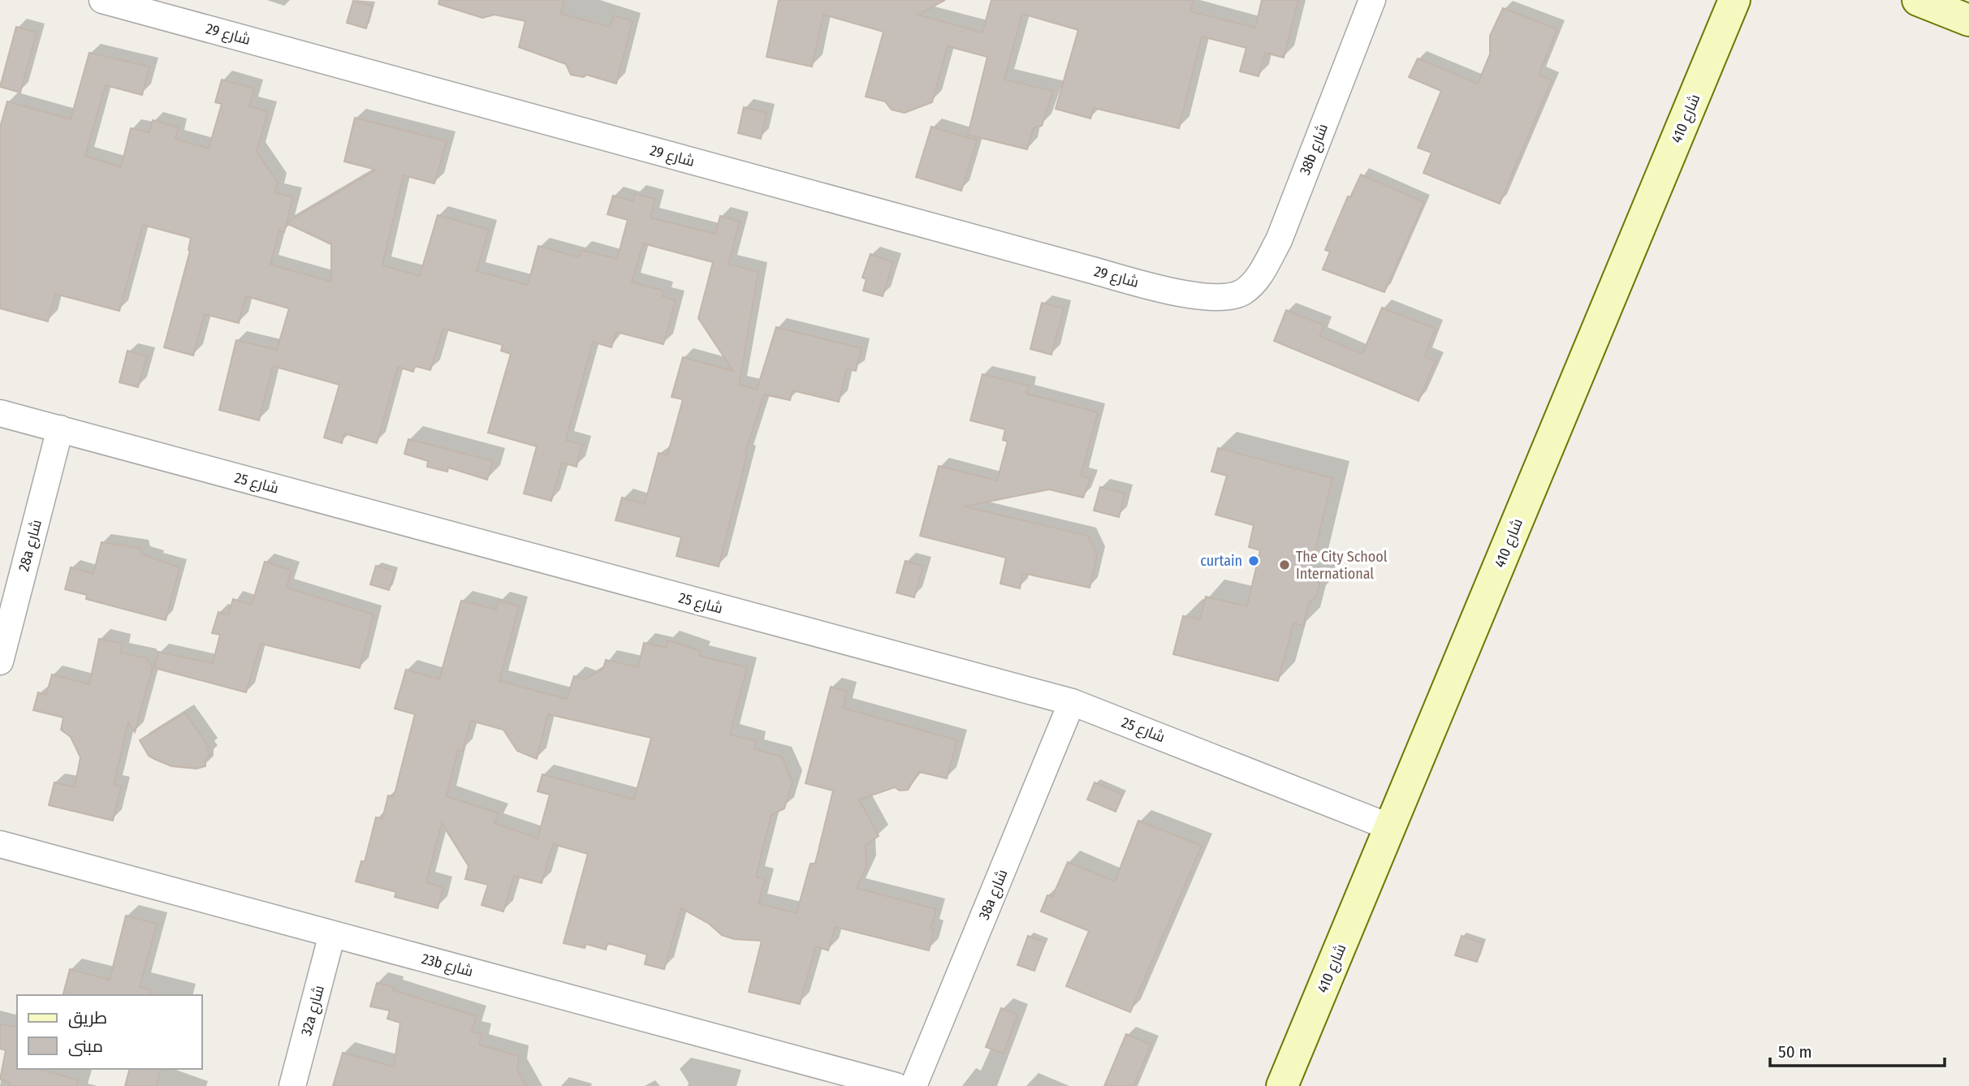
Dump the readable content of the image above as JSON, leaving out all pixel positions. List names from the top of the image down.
{
  "streets": {
    "street": [
      "شارع 29",
      "شارع 410",
      "38b شارع",
      "شارع 25",
      "28a شارع",
      "38a شارع",
      "23b شارع",
      "32a شارع"
    ]
  },
  "crossings": [
    ["شارع 29", "38b شارع"],
    ["شارع 410", "شارع 25"],
    ["شارع 25", "28a شارع"],
    ["شارع 25", "38a شارع"],
    ["23b شارع", "32a شارع"]
  ],
  "places": ["curtain", "The City School International"],
  "legend": ["طريق", "مبنى"],
  "scale_bar": "50 m"
}
